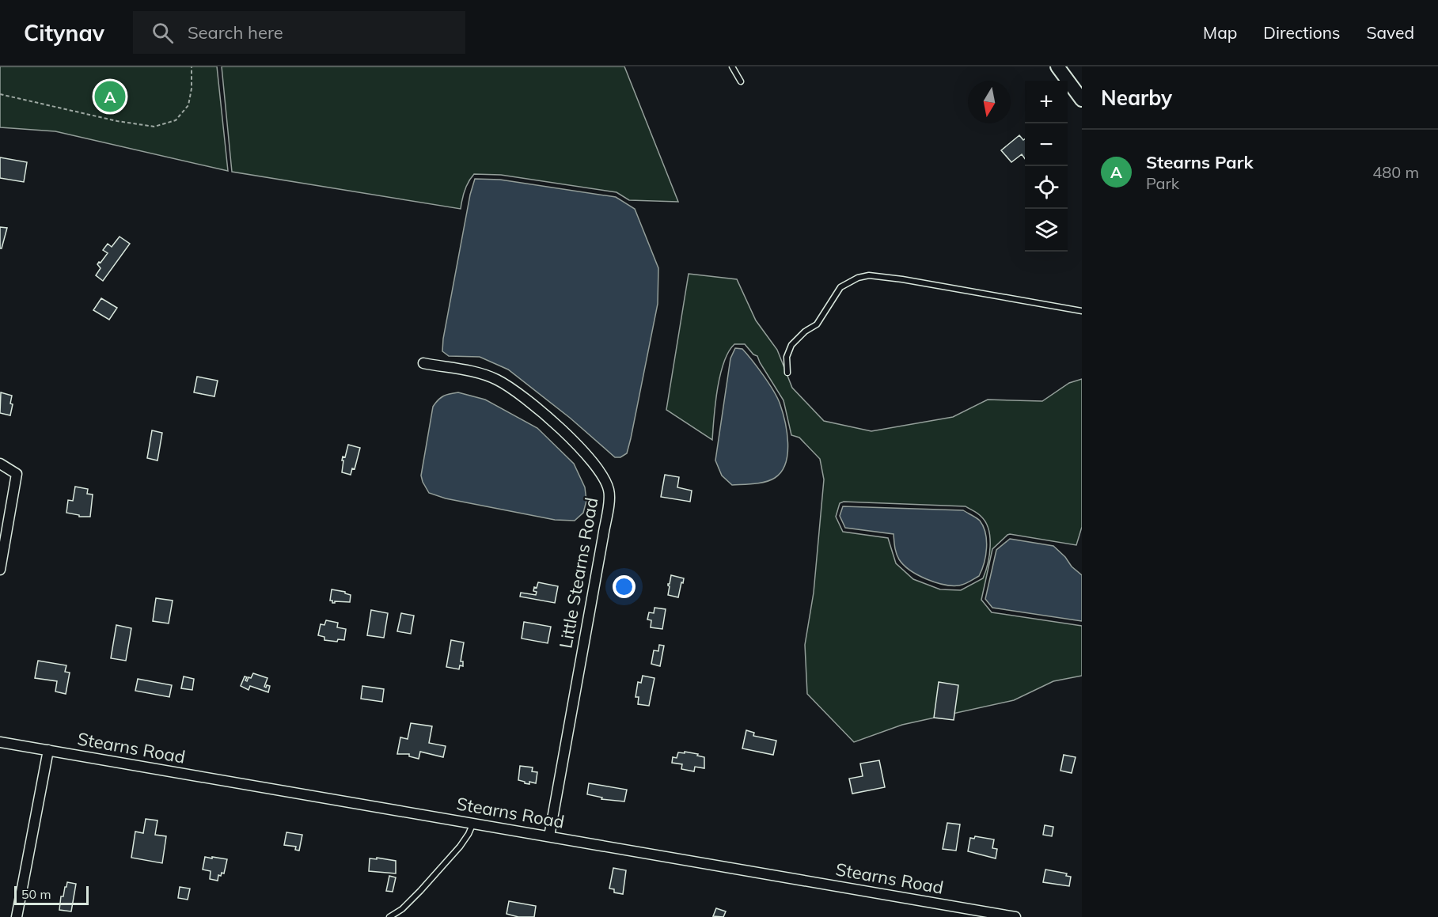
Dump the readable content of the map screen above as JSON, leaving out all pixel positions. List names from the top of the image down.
{
  "streets": {
    "street": ["Little Stearns Road", "Stearns Road"]
  },
  "crossings": [
    ["Little Stearns Road", "Stearns Road"]
  ],
  "scale_bar": "50 m",
  "north": "bottom",
  "page": {
    "header": "Citynav",
    "search": "Search here",
    "nav": ["Map", "Directions", "Saved"],
    "heading": "Nearby",
    "pins": "A",
    "map_buttons": ["+", "−"],
    "list": [
      {
        "mark": "A",
        "name": "Stearns Park",
        "note": "Park",
        "value": "480 m"
      }
    ],
    "scale": "50 m"
  }
}
